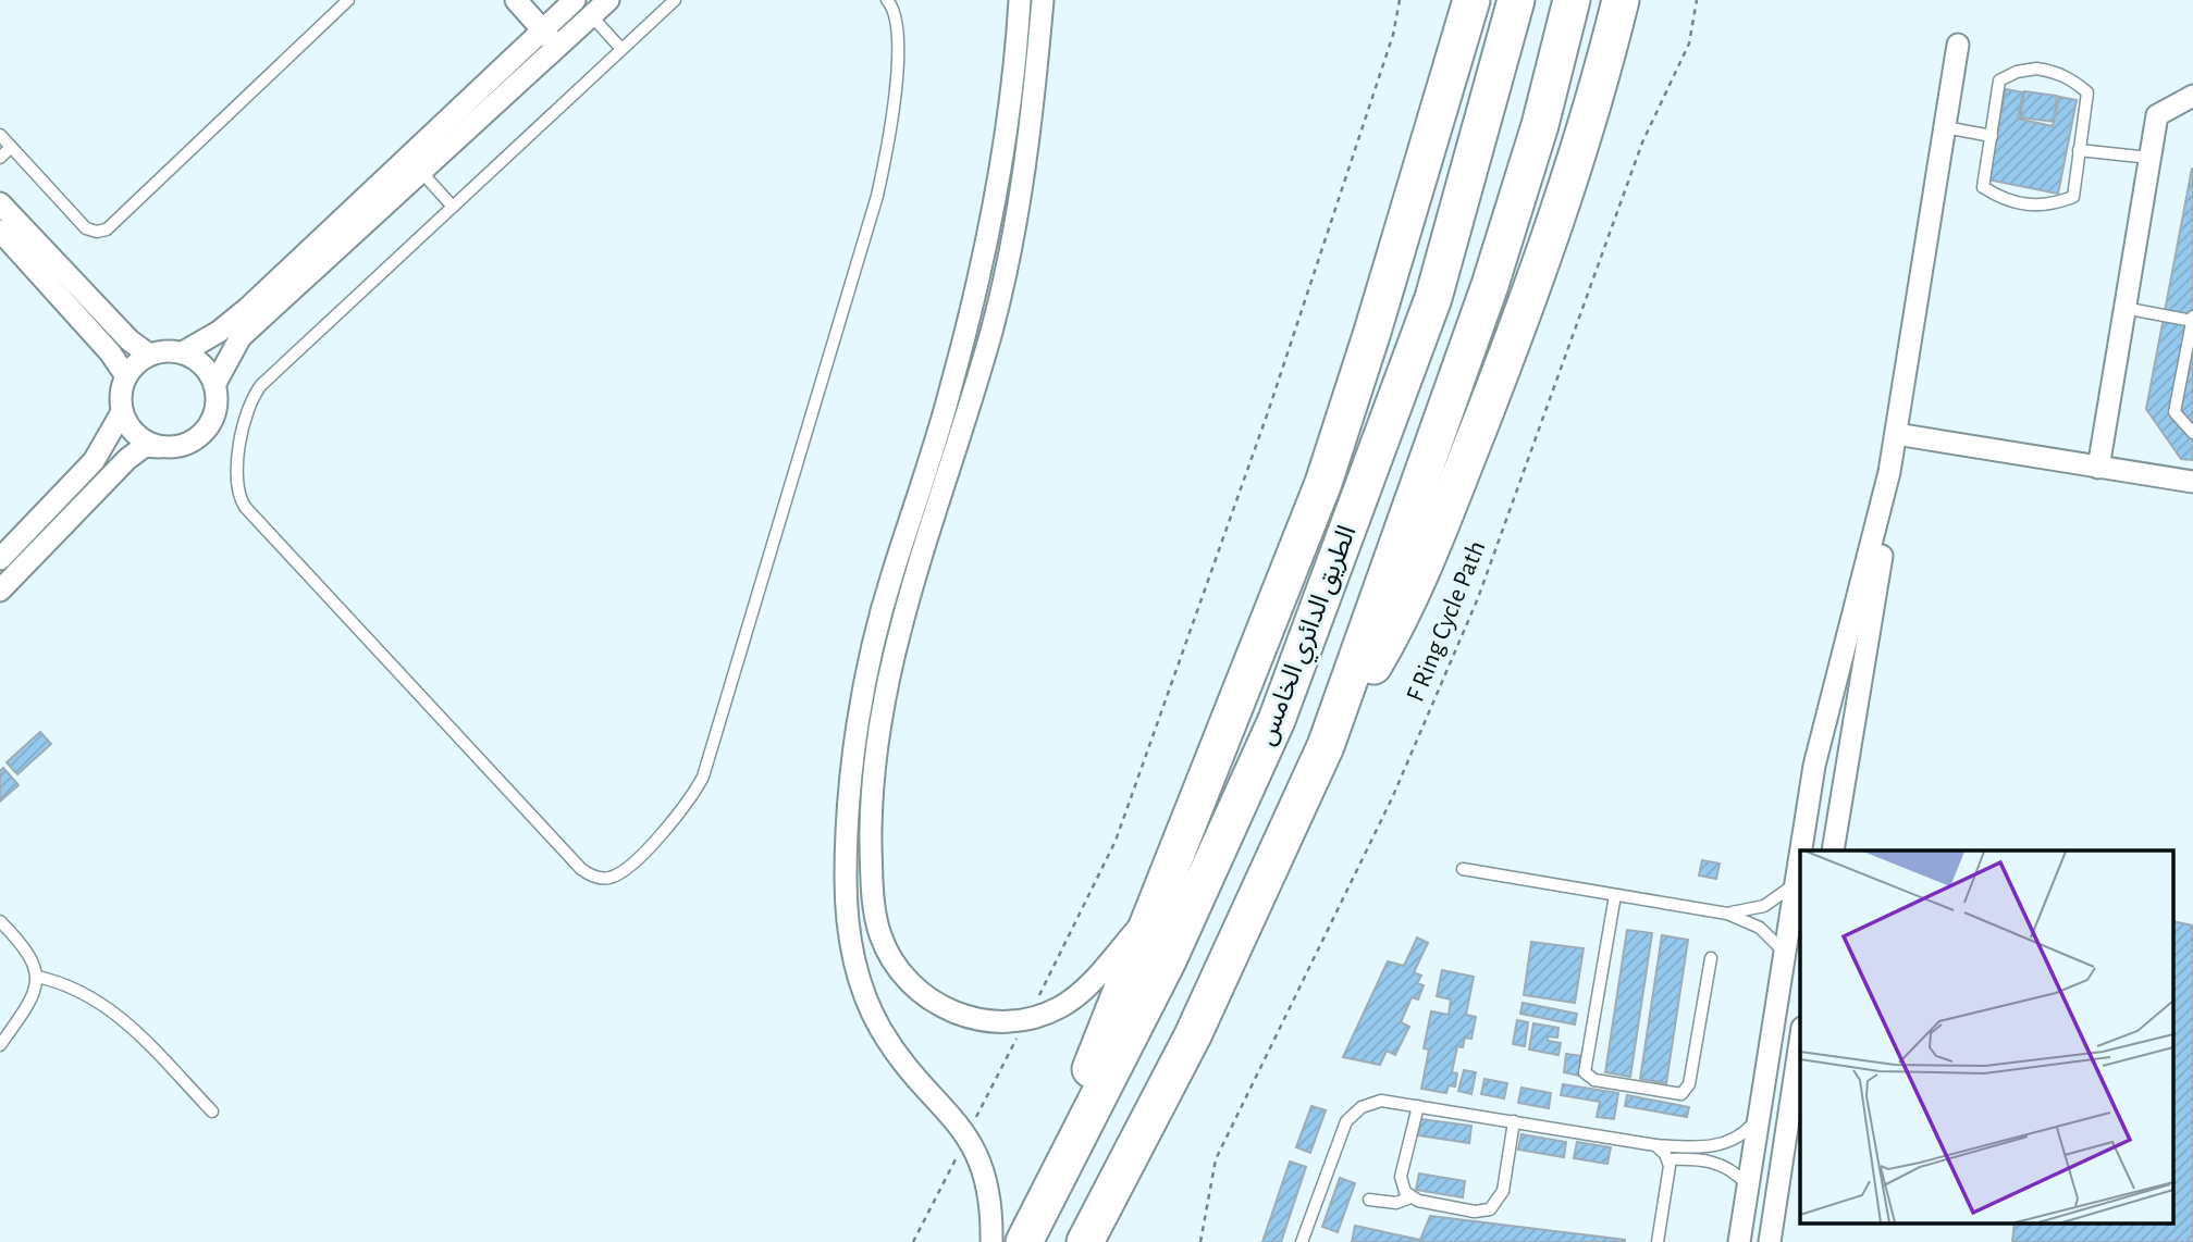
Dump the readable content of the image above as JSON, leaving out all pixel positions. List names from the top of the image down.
{
  "streets": {
    "highway": ["الطريق الدائري الخامس"],
    "path": ["F Ring Cycle Path"]
  }
}
